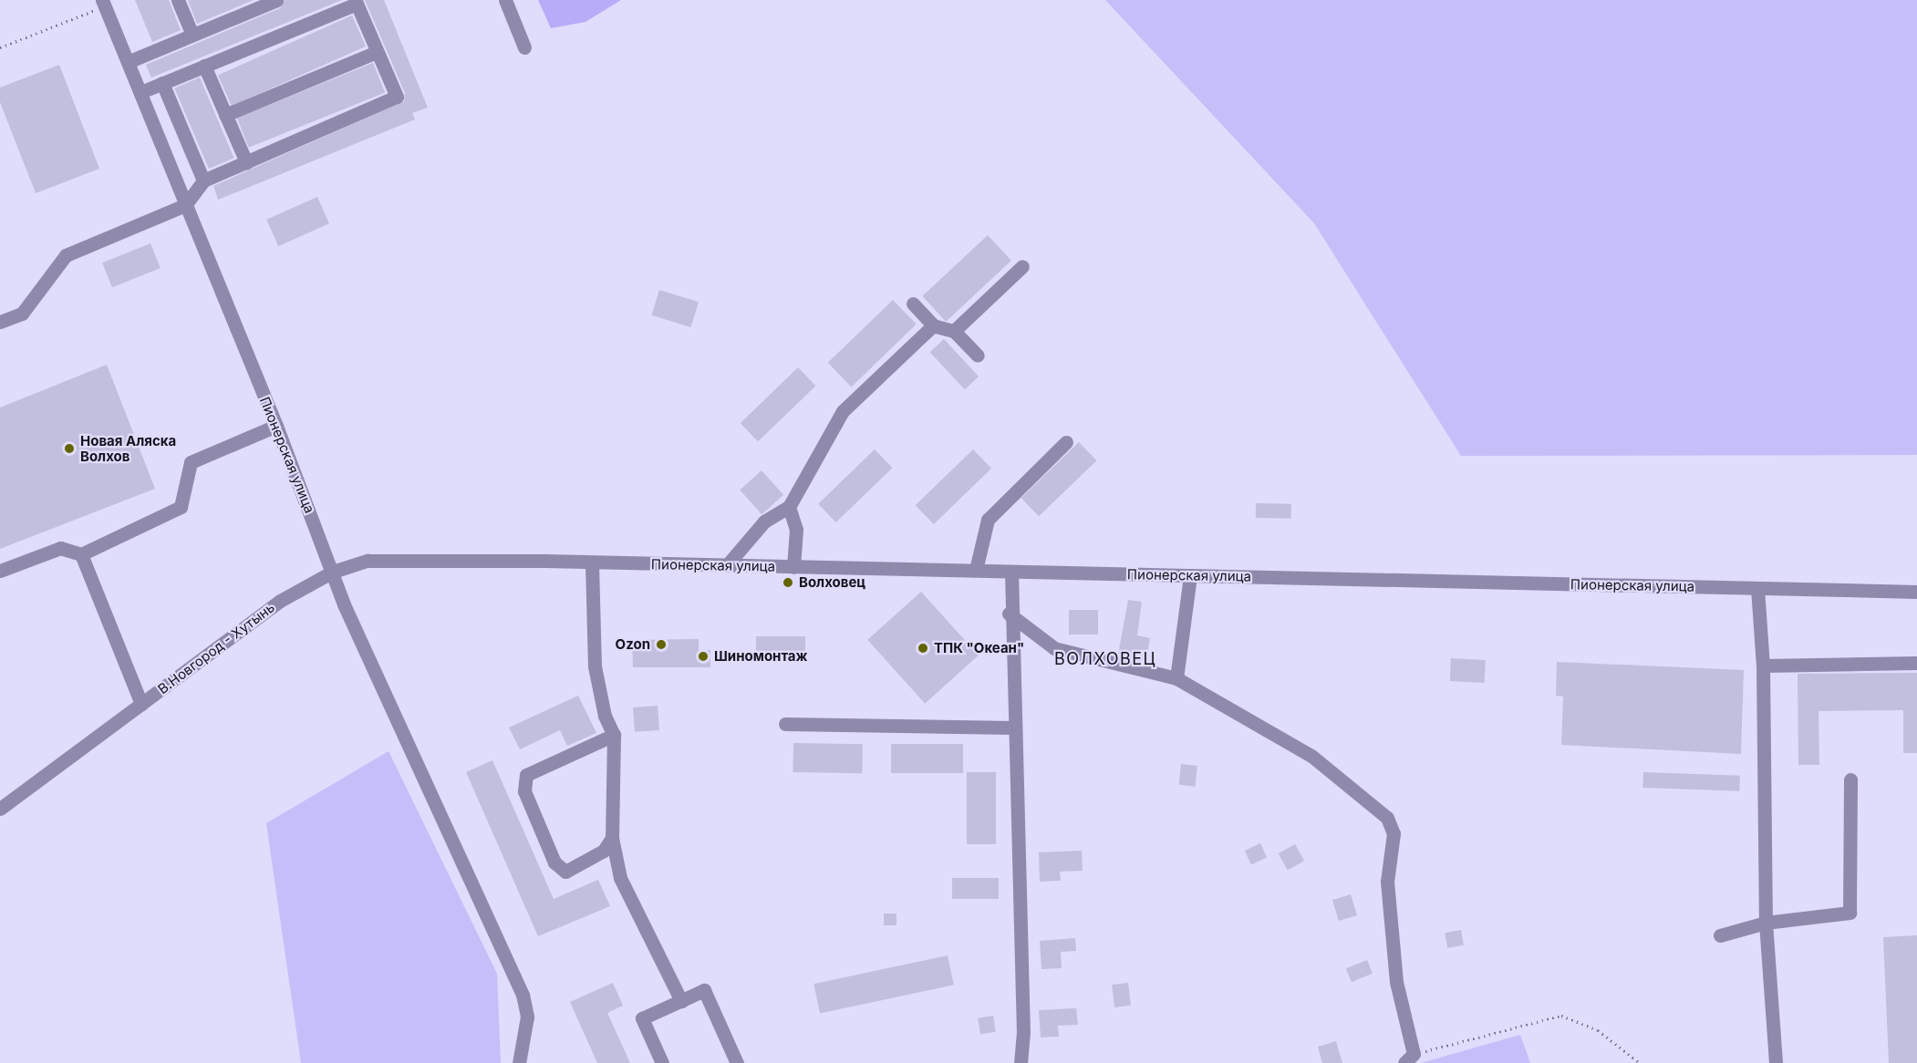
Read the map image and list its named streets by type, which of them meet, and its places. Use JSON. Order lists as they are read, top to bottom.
{
  "streets": {
    "street": ["Пионерская улица", "В.Новгород - Хутынь"]
  },
  "crossings": [
    ["Пионерская улица", "В.Новгород - Хутынь"]
  ],
  "districts": ["ВОЛХОВЕЦ"],
  "places": [
    "Новая Аляска Волхов",
    "Волховец",
    "Ozon",
    "ТПК \"Океан\"",
    "Шиномонтаж"
  ]
}
